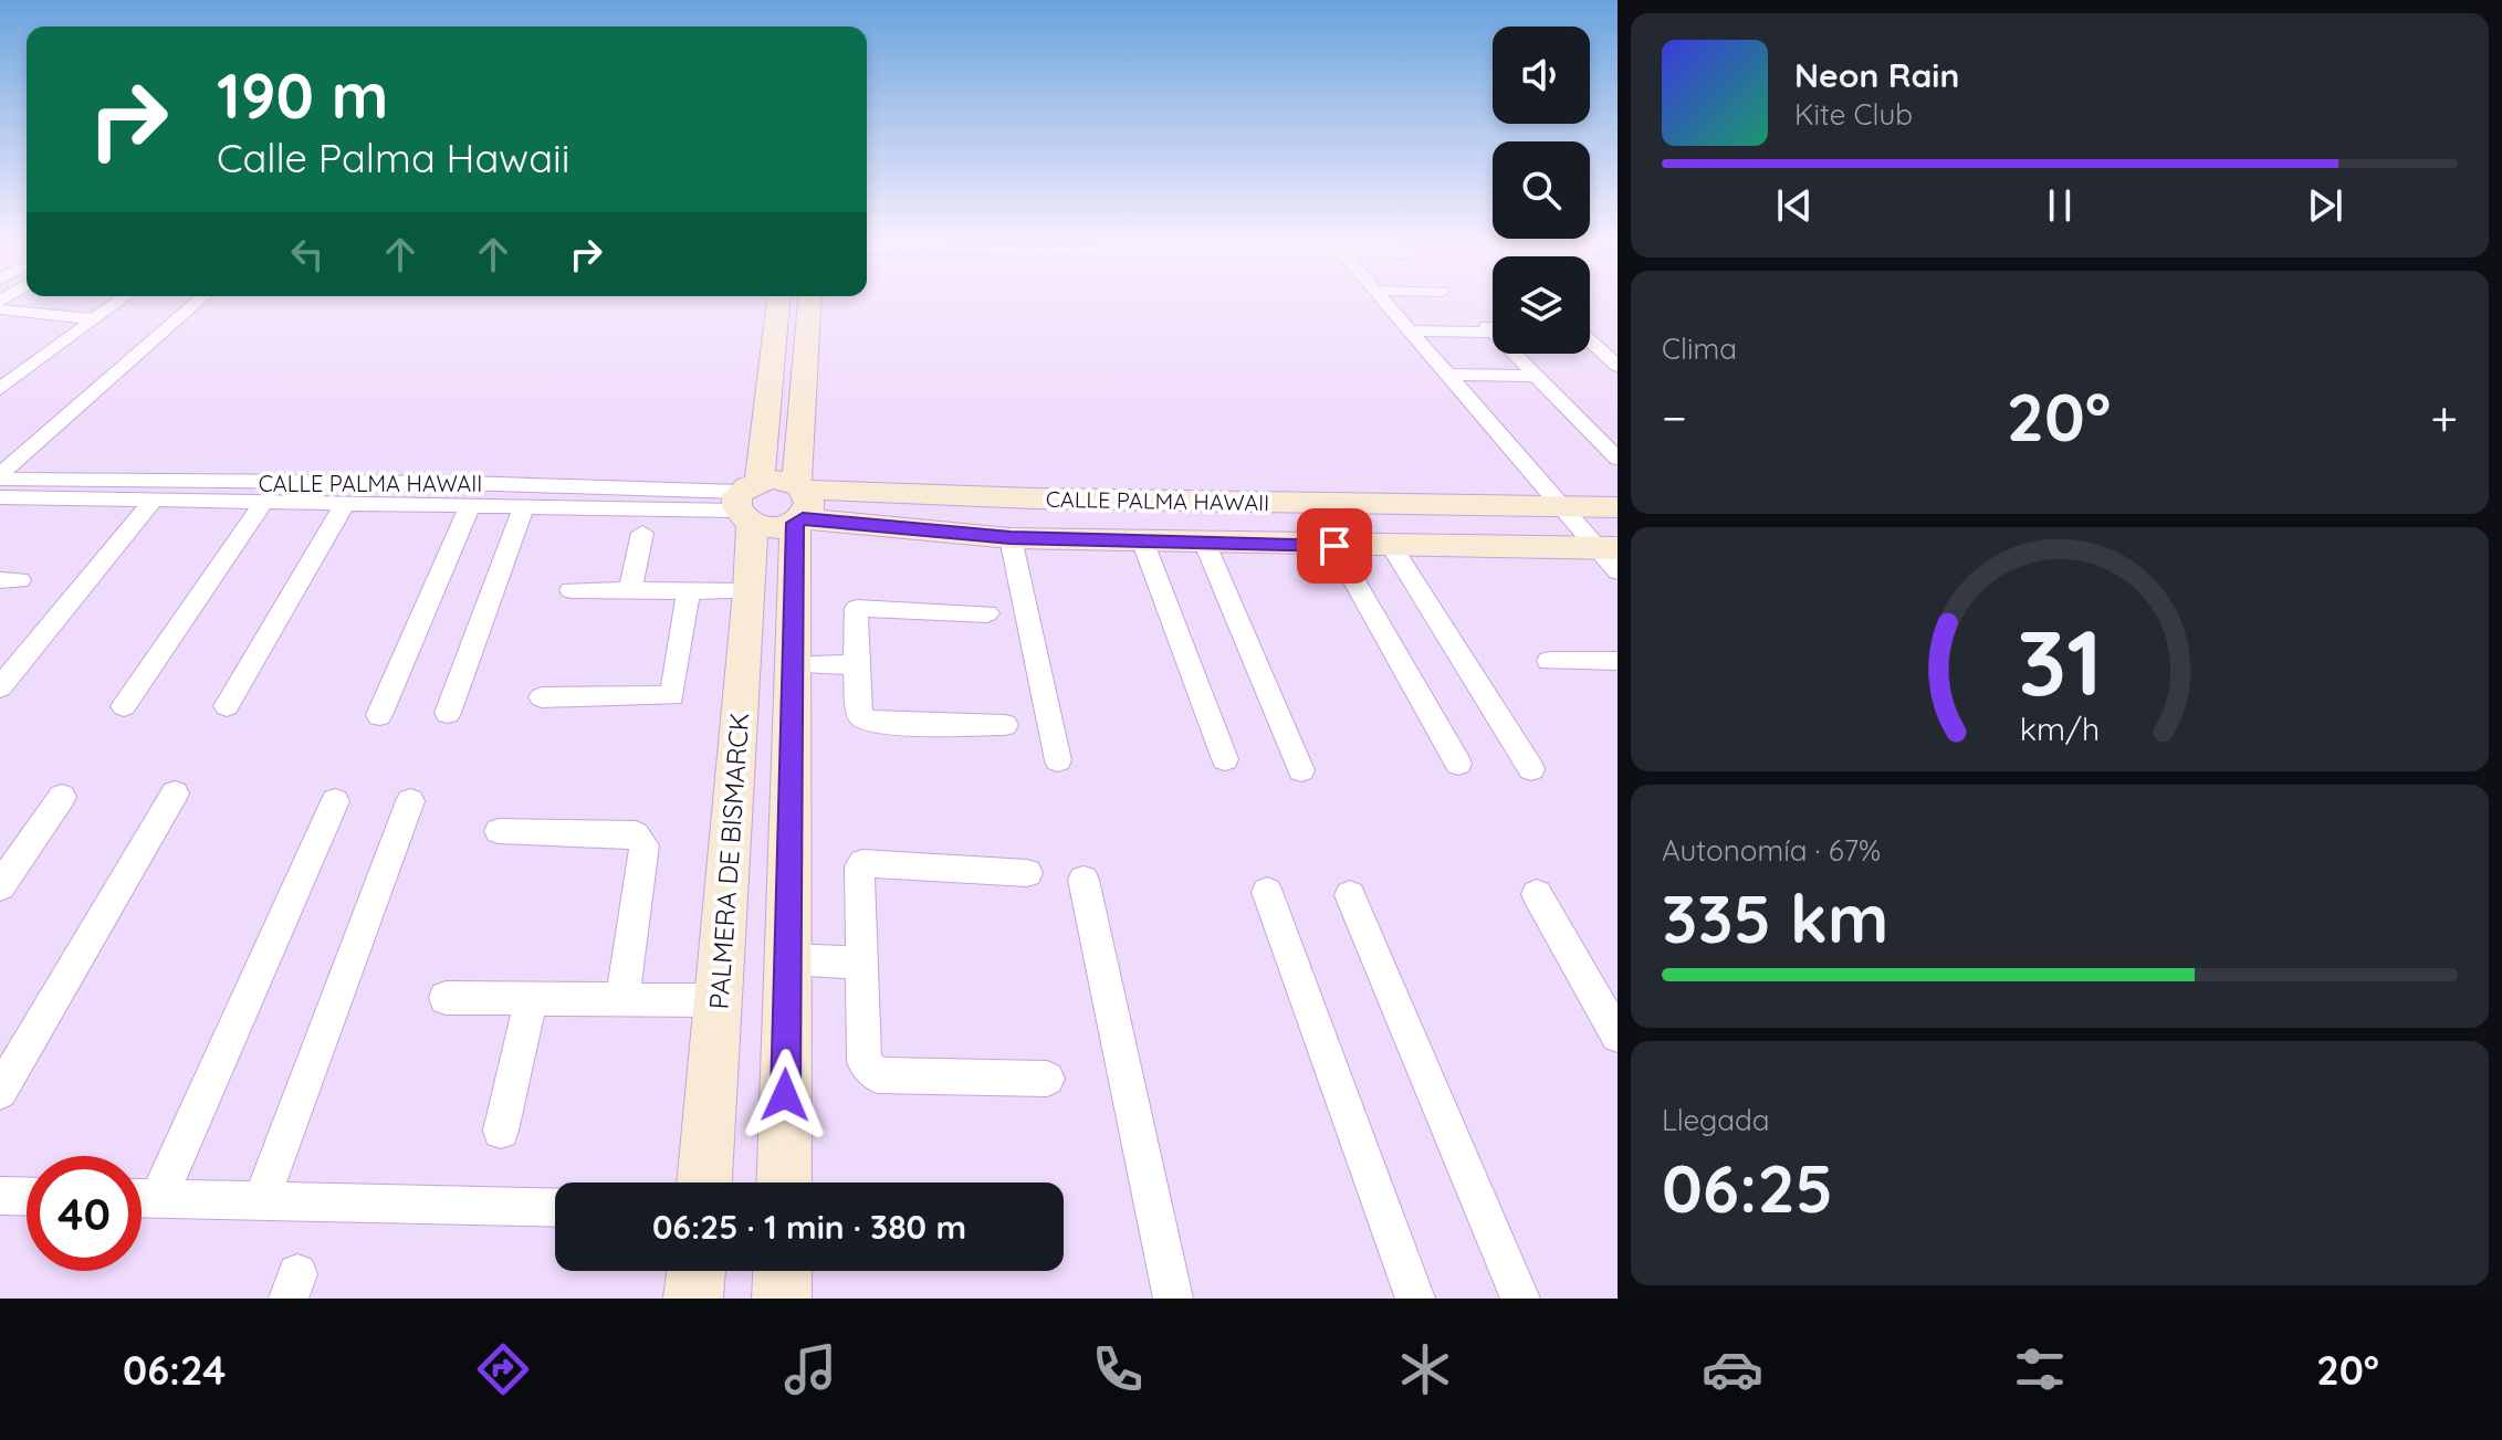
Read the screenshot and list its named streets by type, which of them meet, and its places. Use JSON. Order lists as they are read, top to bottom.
{
  "streets": {
    "street": ["CALLE PALMA HAWAII", "PALMERA DE BISMARCK"]
  },
  "crossings": [
    ["CALLE PALMA HAWAII", "PALMERA DE BISMARCK"]
  ],
  "page": {
    "turn": ["190 m", "Calle Palma Hawaii"],
    "song": ["Neon Rain", "Kite Club"],
    "tile": [
      "Clima",
      ["Autonomía · 67%", "335 km"],
      ["Llegada", "06:25"]
    ],
    "heat": ["−", "20°", "+"],
    "limit": "40",
    "trip": "06:25 · 1 min · 380 m",
    "tabs": ["06:24", "20°"],
    "gauge": ["31", "km/h"]
  }
}
